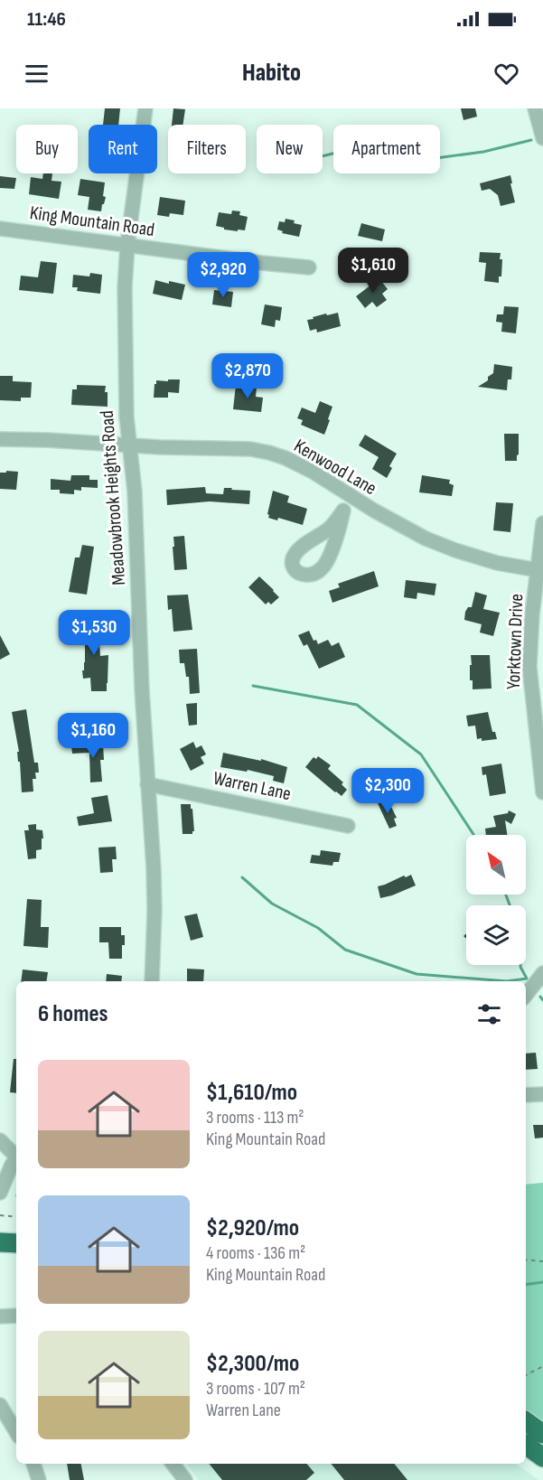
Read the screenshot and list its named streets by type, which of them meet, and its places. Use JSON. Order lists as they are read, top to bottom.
{
  "streets": {
    "street": [
      "King Mountain Road",
      "Kenwood Lane",
      "Meadowbrook Heights Road",
      "Yorktown Drive",
      "Warren Lane"
    ]
  },
  "crossings": [
    ["King Mountain Road", "Meadowbrook Heights Road"],
    ["Kenwood Lane", "Meadowbrook Heights Road"],
    ["Kenwood Lane", "Yorktown Drive"],
    ["Meadowbrook Heights Road", "Warren Lane"]
  ],
  "north": "top left",
  "page": {
    "status": "11:46",
    "header": "Habito",
    "chip": [
      "Buy",
      "Rent",
      "Filters",
      "New",
      "Apartment"
    ],
    "price": [
      "$1,610",
      "$2,920",
      "$2,870",
      "$1,530",
      "$1,160",
      "$2,300"
    ],
    "heading": "6 homes",
    "list": [
      {
        "name": "$1,610/mo",
        "note": "3 rooms · 113 m² · King Mountain Road"
      },
      {
        "name": "$2,920/mo",
        "note": "4 rooms · 136 m² · King Mountain Road"
      },
      {
        "name": "$2,300/mo",
        "note": "3 rooms · 107 m² · Warren Lane"
      }
    ]
  }
}
